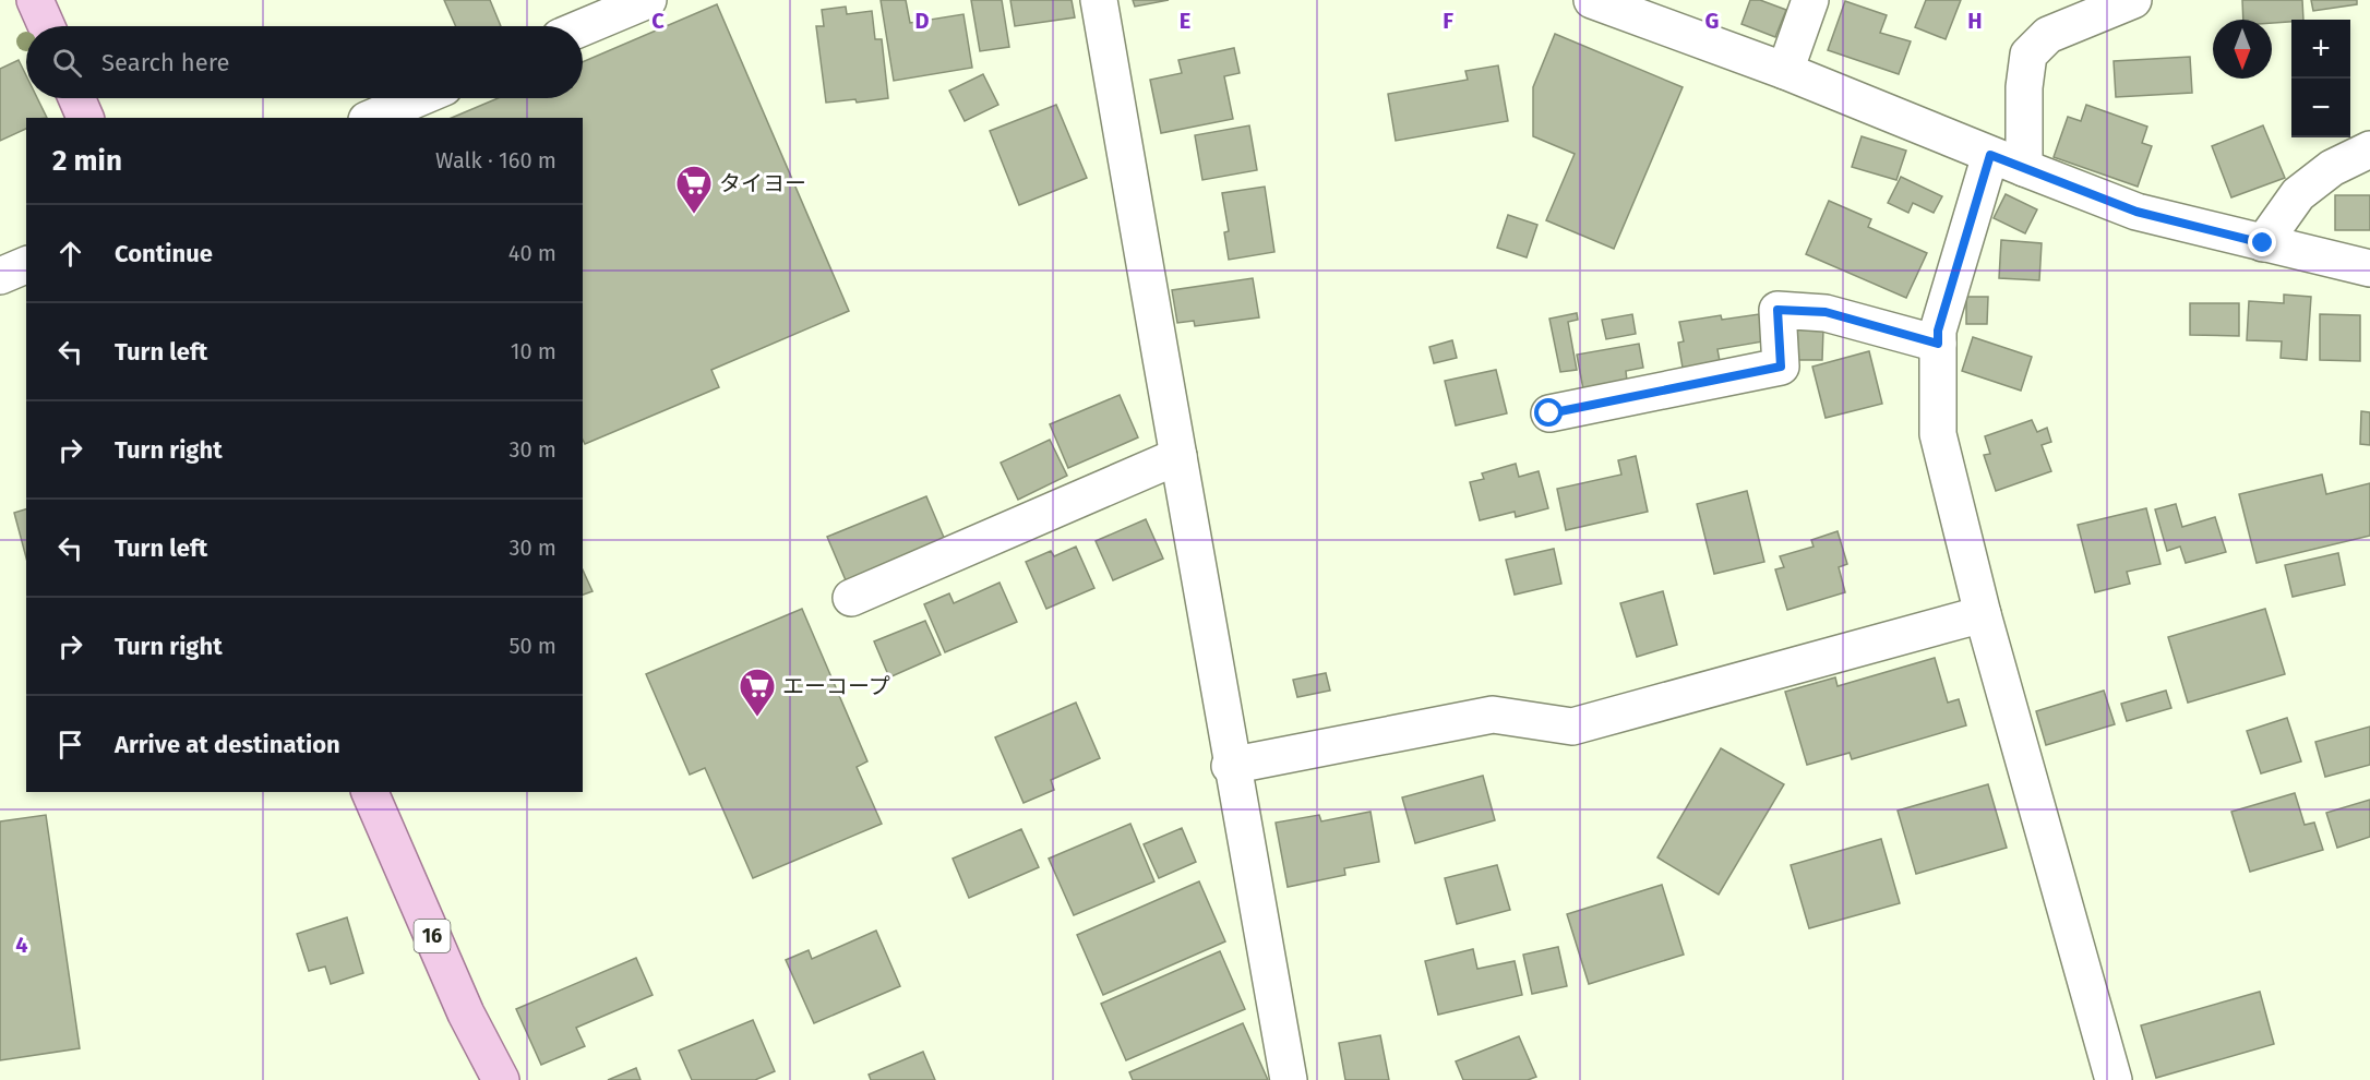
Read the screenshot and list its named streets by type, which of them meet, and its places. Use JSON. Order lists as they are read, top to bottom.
{
  "streets": {
    "main road": ["16"]
  },
  "places": {
    "supermarket": ["タイヨー", "エーコープ"]
  },
  "north": "bottom",
  "page": {
    "map_buttons": ["+", "−"],
    "search": "Search here",
    "heading": ["2 min", "Walk · 160 m"],
    "list": [
      ["Continue", "40 m"],
      ["Turn left", "10 m"],
      ["Turn right", "30 m"],
      ["Turn left", "30 m"],
      ["Turn right", "50 m"],
      "Arrive at destination"
    ]
  },
  "grid": {
    "columns": [
      "C",
      "D",
      "E",
      "F",
      "G",
      "H"
    ],
    "rows": ["4"]
  }
}
